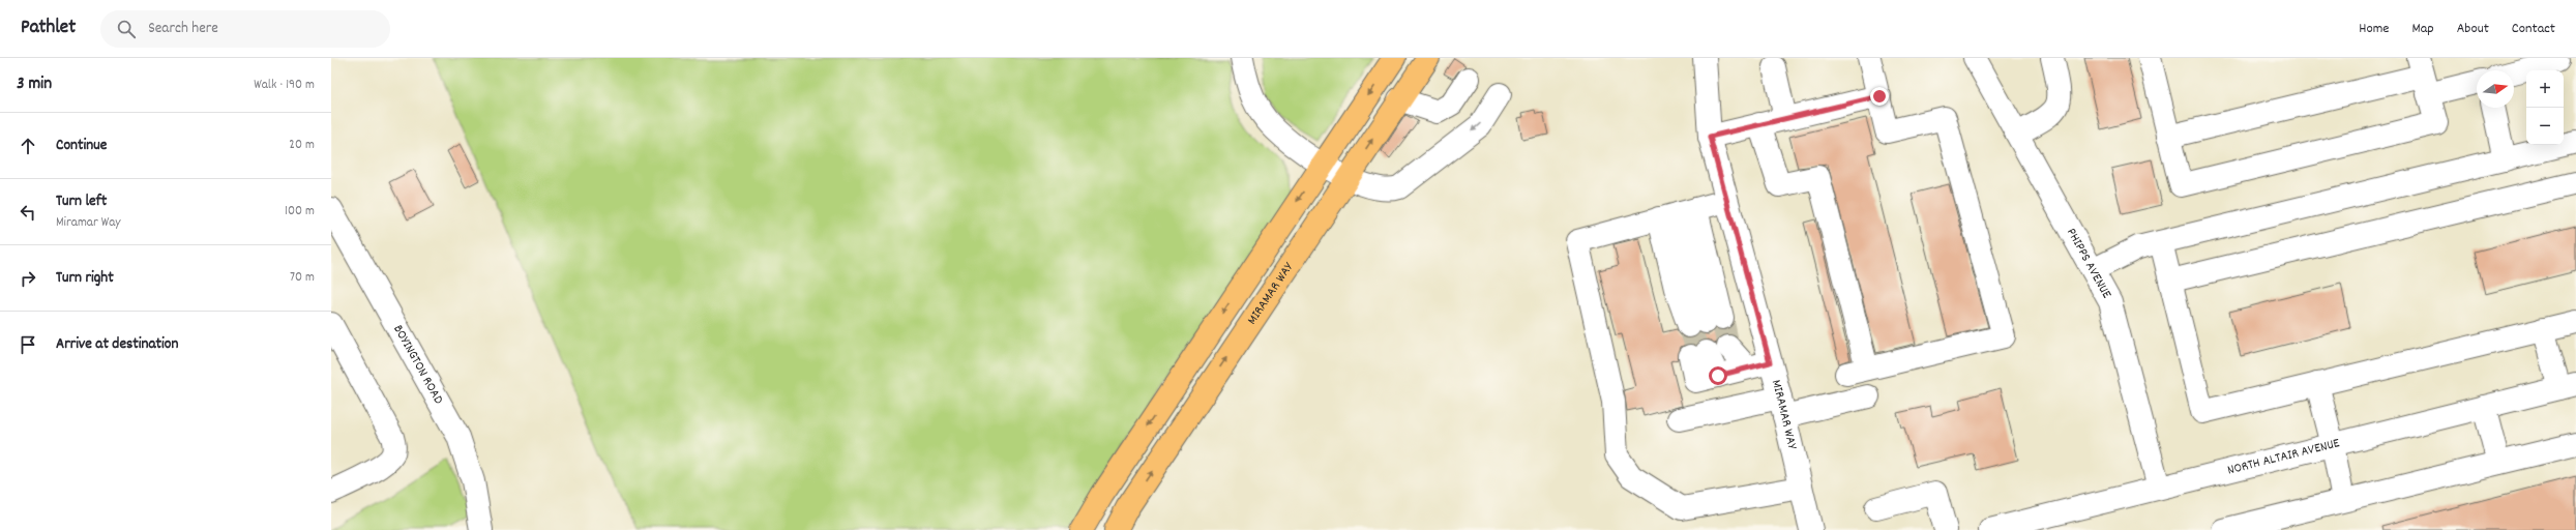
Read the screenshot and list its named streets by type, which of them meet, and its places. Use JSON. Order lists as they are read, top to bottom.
{
  "streets": {
    "main road": ["MIRAMAR WAY"],
    "street": ["PHIPPS AVENUE", "BOYINGTON ROAD", "NORTH ALTAIR AVENUE"]
  },
  "crossings": [
    ["PHIPPS AVENUE", "NORTH ALTAIR AVENUE"]
  ],
  "north": "right",
  "page": {
    "header": "Pathlet",
    "search": "Search here",
    "nav": [
      "Home",
      "Map",
      "About",
      "Contact"
    ],
    "heading": ["3 min", "Walk · 190 m"],
    "map_buttons": ["+", "−"],
    "list": [
      ["Continue", "20 m"],
      ["Turn left", "Miramar Way", "100 m"],
      ["Turn right", "70 m"],
      "Arrive at destination"
    ]
  }
}
